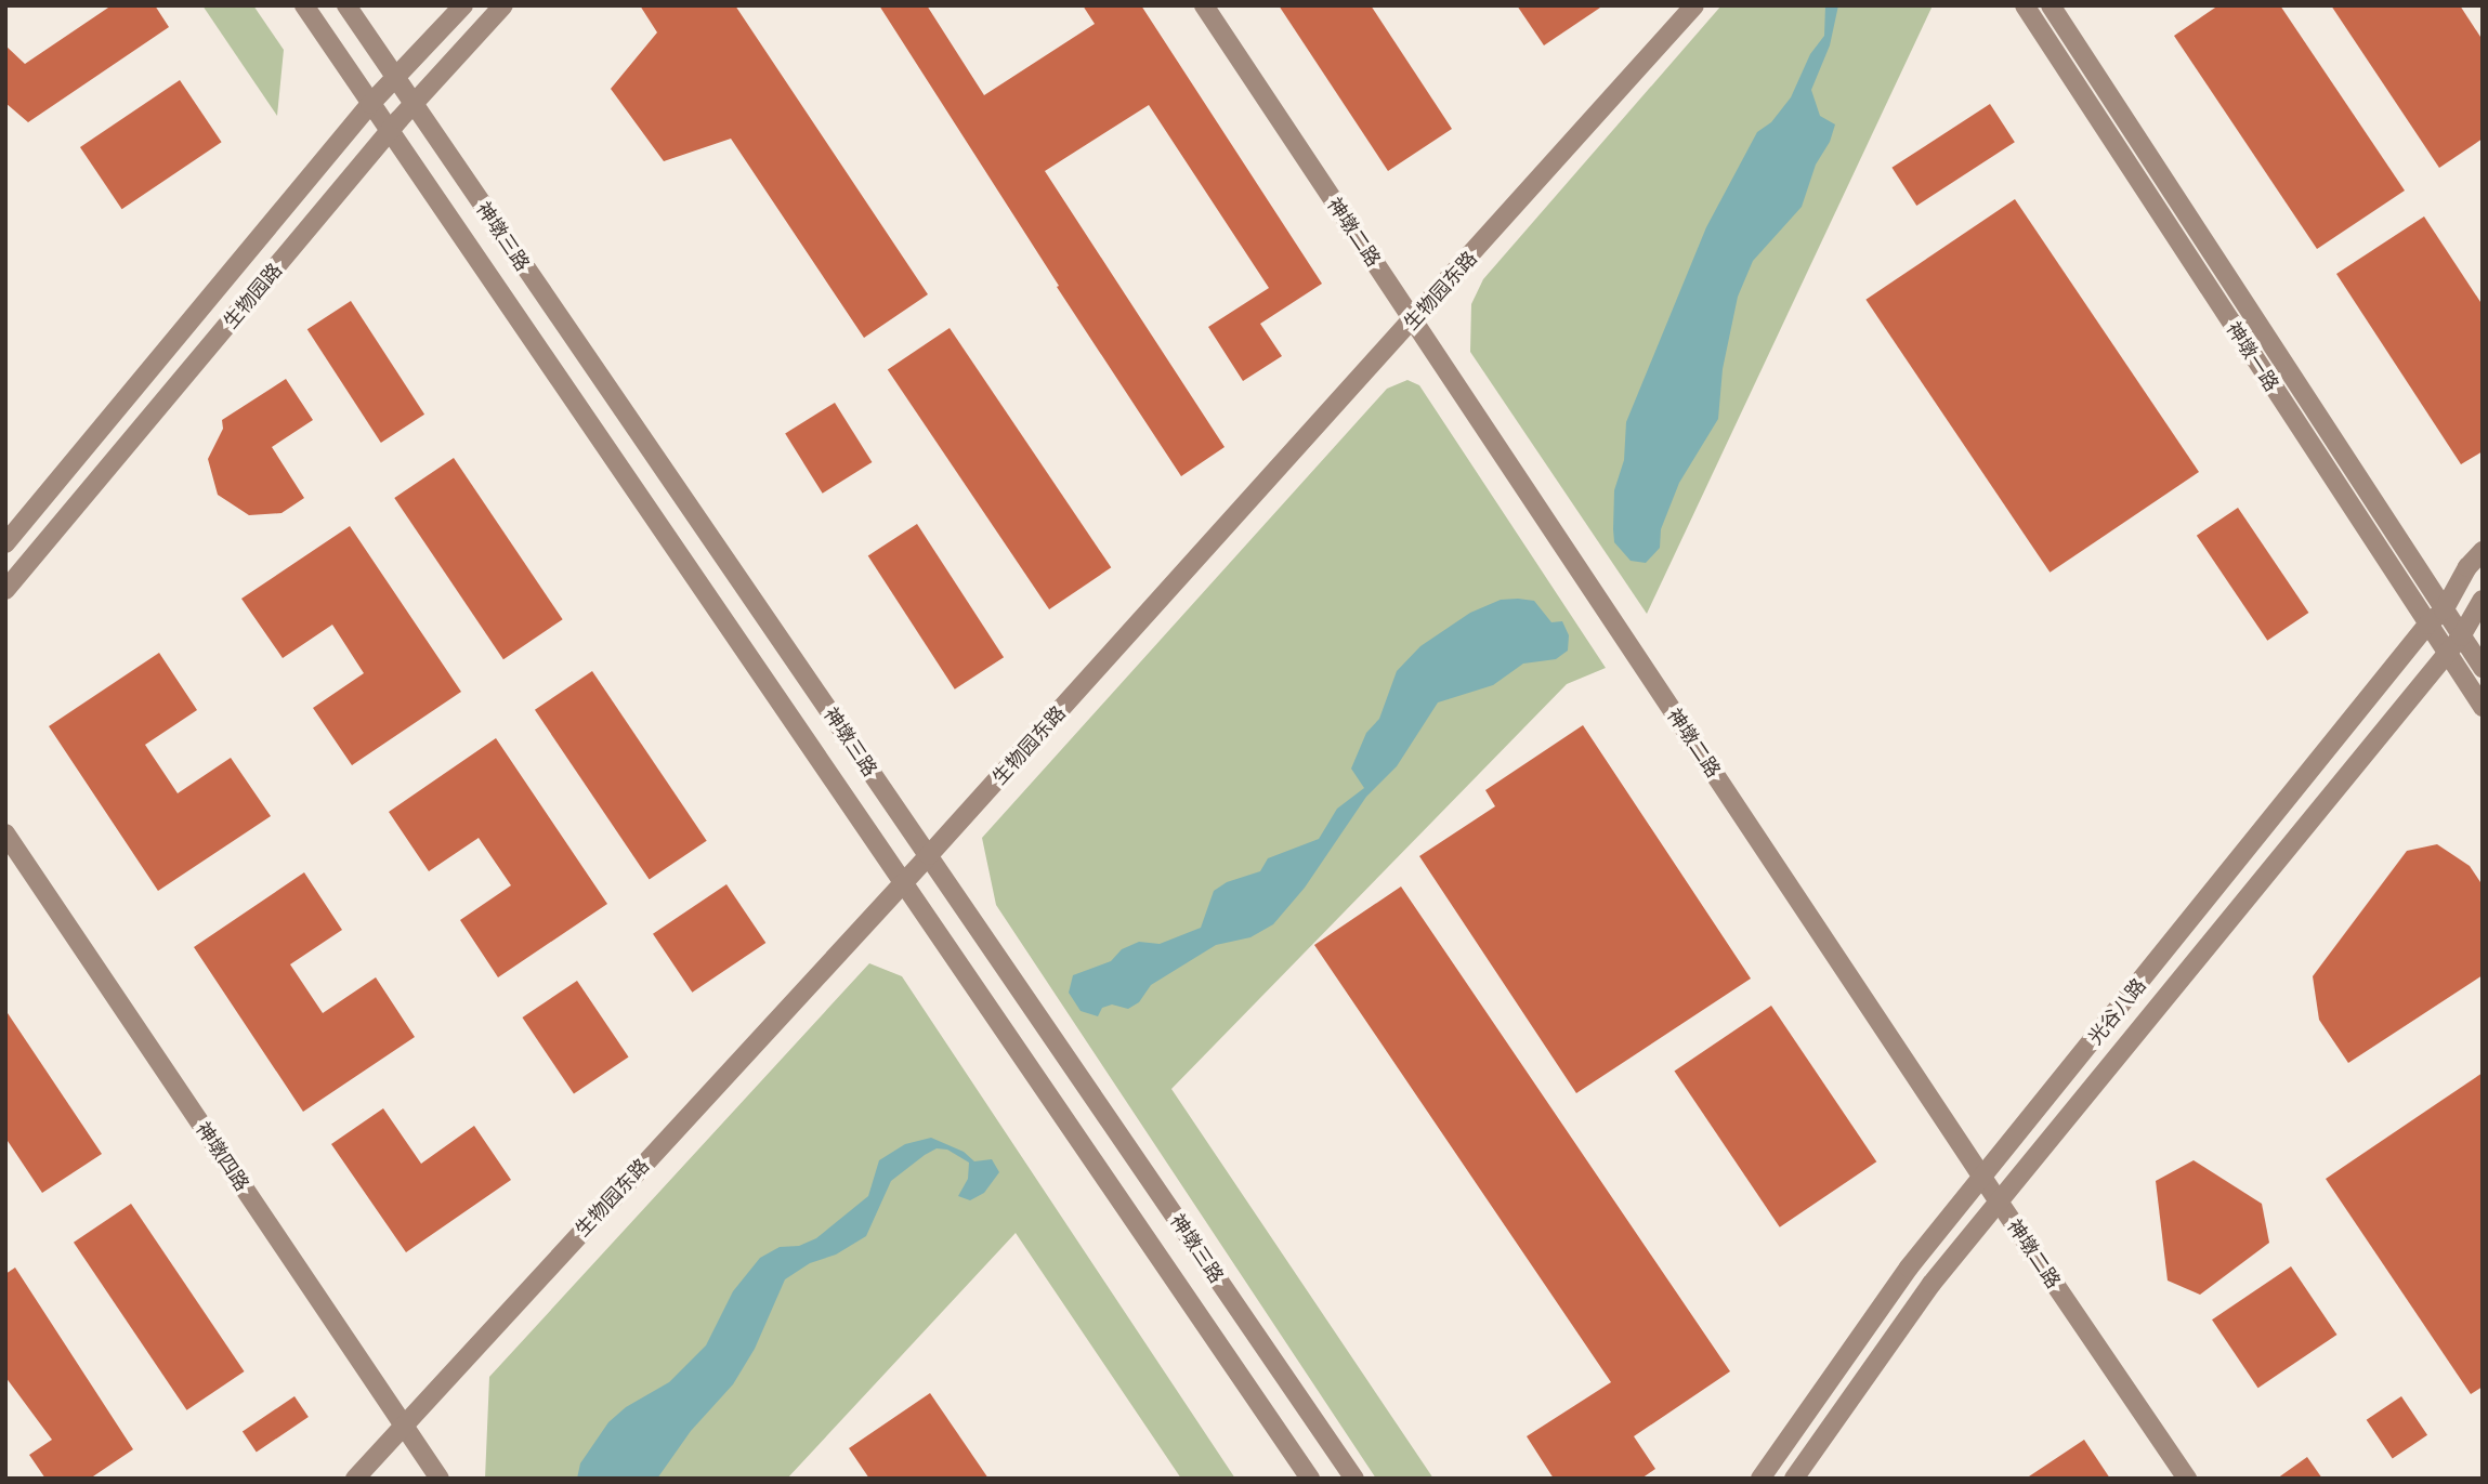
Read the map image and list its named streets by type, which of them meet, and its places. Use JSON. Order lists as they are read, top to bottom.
{
  "streets": {
    "street": [
      "神墩二路",
      "神墩三路",
      "生物园东路",
      "生物园路",
      "神墩一路",
      "光谷八路",
      "神墩四路"
    ]
  },
  "crossings": [
    ["神墩二路", "生物园东路"],
    ["神墩二路", "光谷八路"],
    ["神墩三路", "生物园东路"],
    ["神墩三路", "生物园路"],
    ["生物园东路", "神墩四路"],
    ["神墩一路", "光谷八路"]
  ]
}
